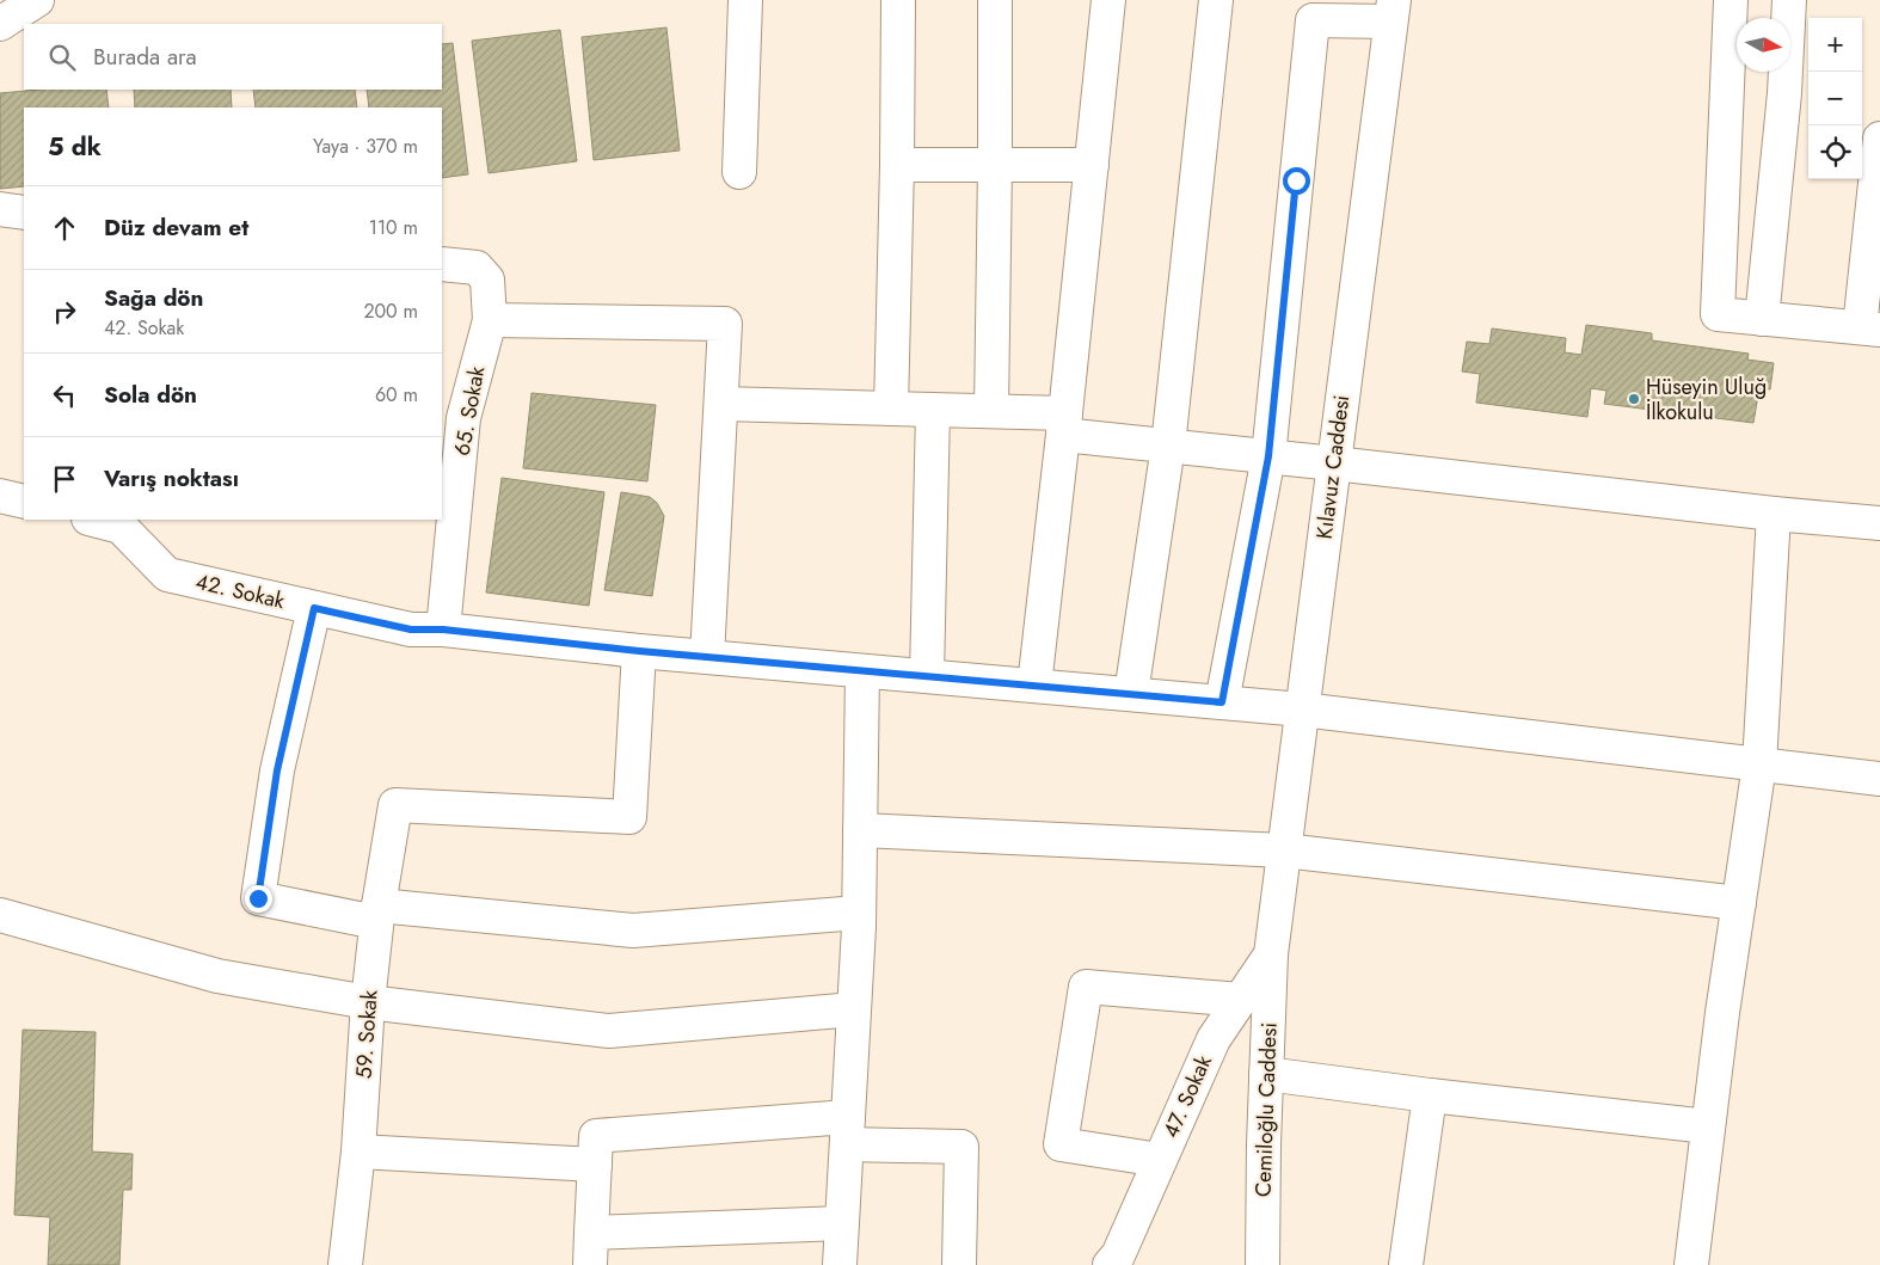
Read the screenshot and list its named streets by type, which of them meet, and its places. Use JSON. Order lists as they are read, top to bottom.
{
  "streets": {
    "main road": [
      "65. Sokak",
      "Kılavuz Caddesi",
      "42. Sokak",
      "59. Sokak",
      "47. Sokak",
      "Cemiloğlu Caddesi"
    ]
  },
  "crossings": [
    ["65. Sokak", "42. Sokak"],
    ["Kılavuz Caddesi", "42. Sokak"],
    ["Kılavuz Caddesi", "47. Sokak"],
    ["Kılavuz Caddesi", "Cemiloğlu Caddesi"],
    ["42. Sokak", "59. Sokak"],
    ["47. Sokak", "Cemiloğlu Caddesi"]
  ],
  "places": ["Hüseyin Uluğ İlkokulu"],
  "north": "right",
  "page": {
    "map_buttons": ["+", "−"],
    "search": "Burada ara",
    "heading": ["5 dk", "Yaya · 370 m"],
    "list": [
      ["Düz devam et", "110 m"],
      ["Sağa dön", "42. Sokak", "200 m"],
      ["Sola dön", "60 m"],
      "Varış noktası"
    ]
  }
}
